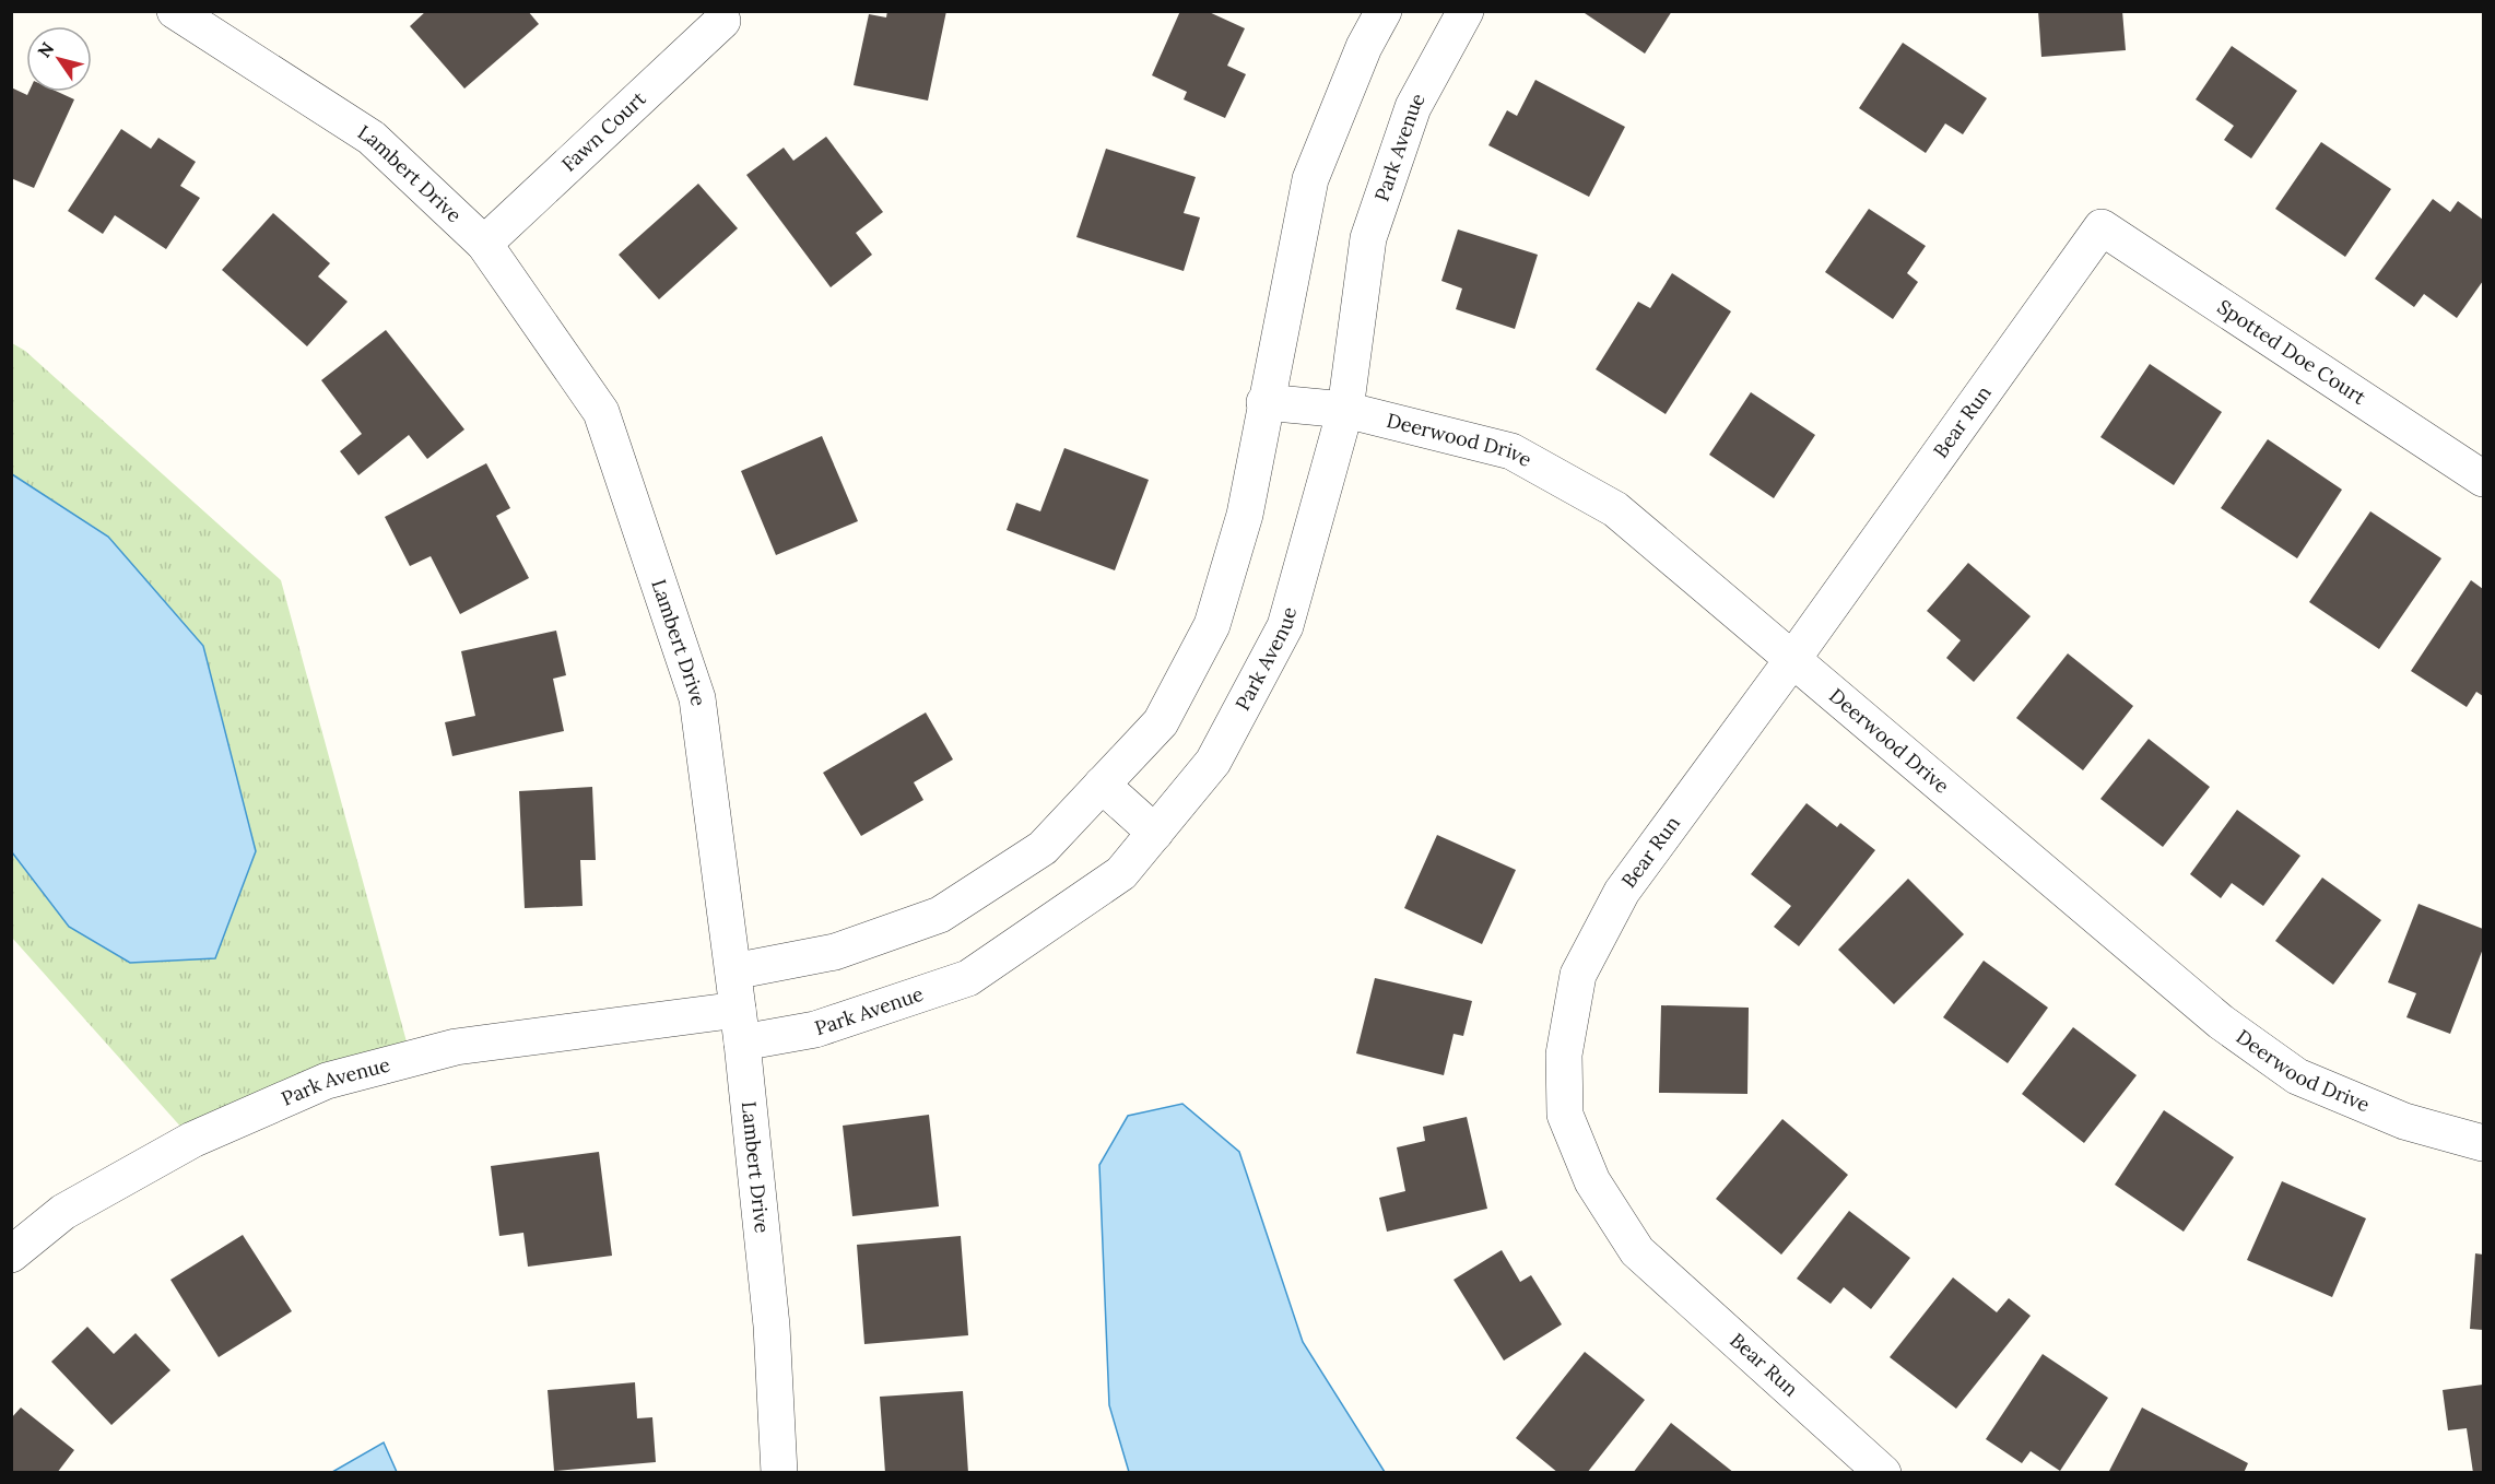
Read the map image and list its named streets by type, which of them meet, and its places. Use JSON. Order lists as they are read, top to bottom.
{
  "streets": {
    "street": [
      "Fawn Court",
      "Park Avenue",
      "Lambert Drive",
      "Spotted Doe Court",
      "Bear Run",
      "Deerwood Drive"
    ]
  },
  "crossings": [
    ["Fawn Court", "Lambert Drive"],
    ["Park Avenue", "Lambert Drive"],
    ["Park Avenue", "Deerwood Drive"],
    ["Spotted Doe Court", "Bear Run"],
    ["Bear Run", "Deerwood Drive"]
  ],
  "north": "top left"
}
